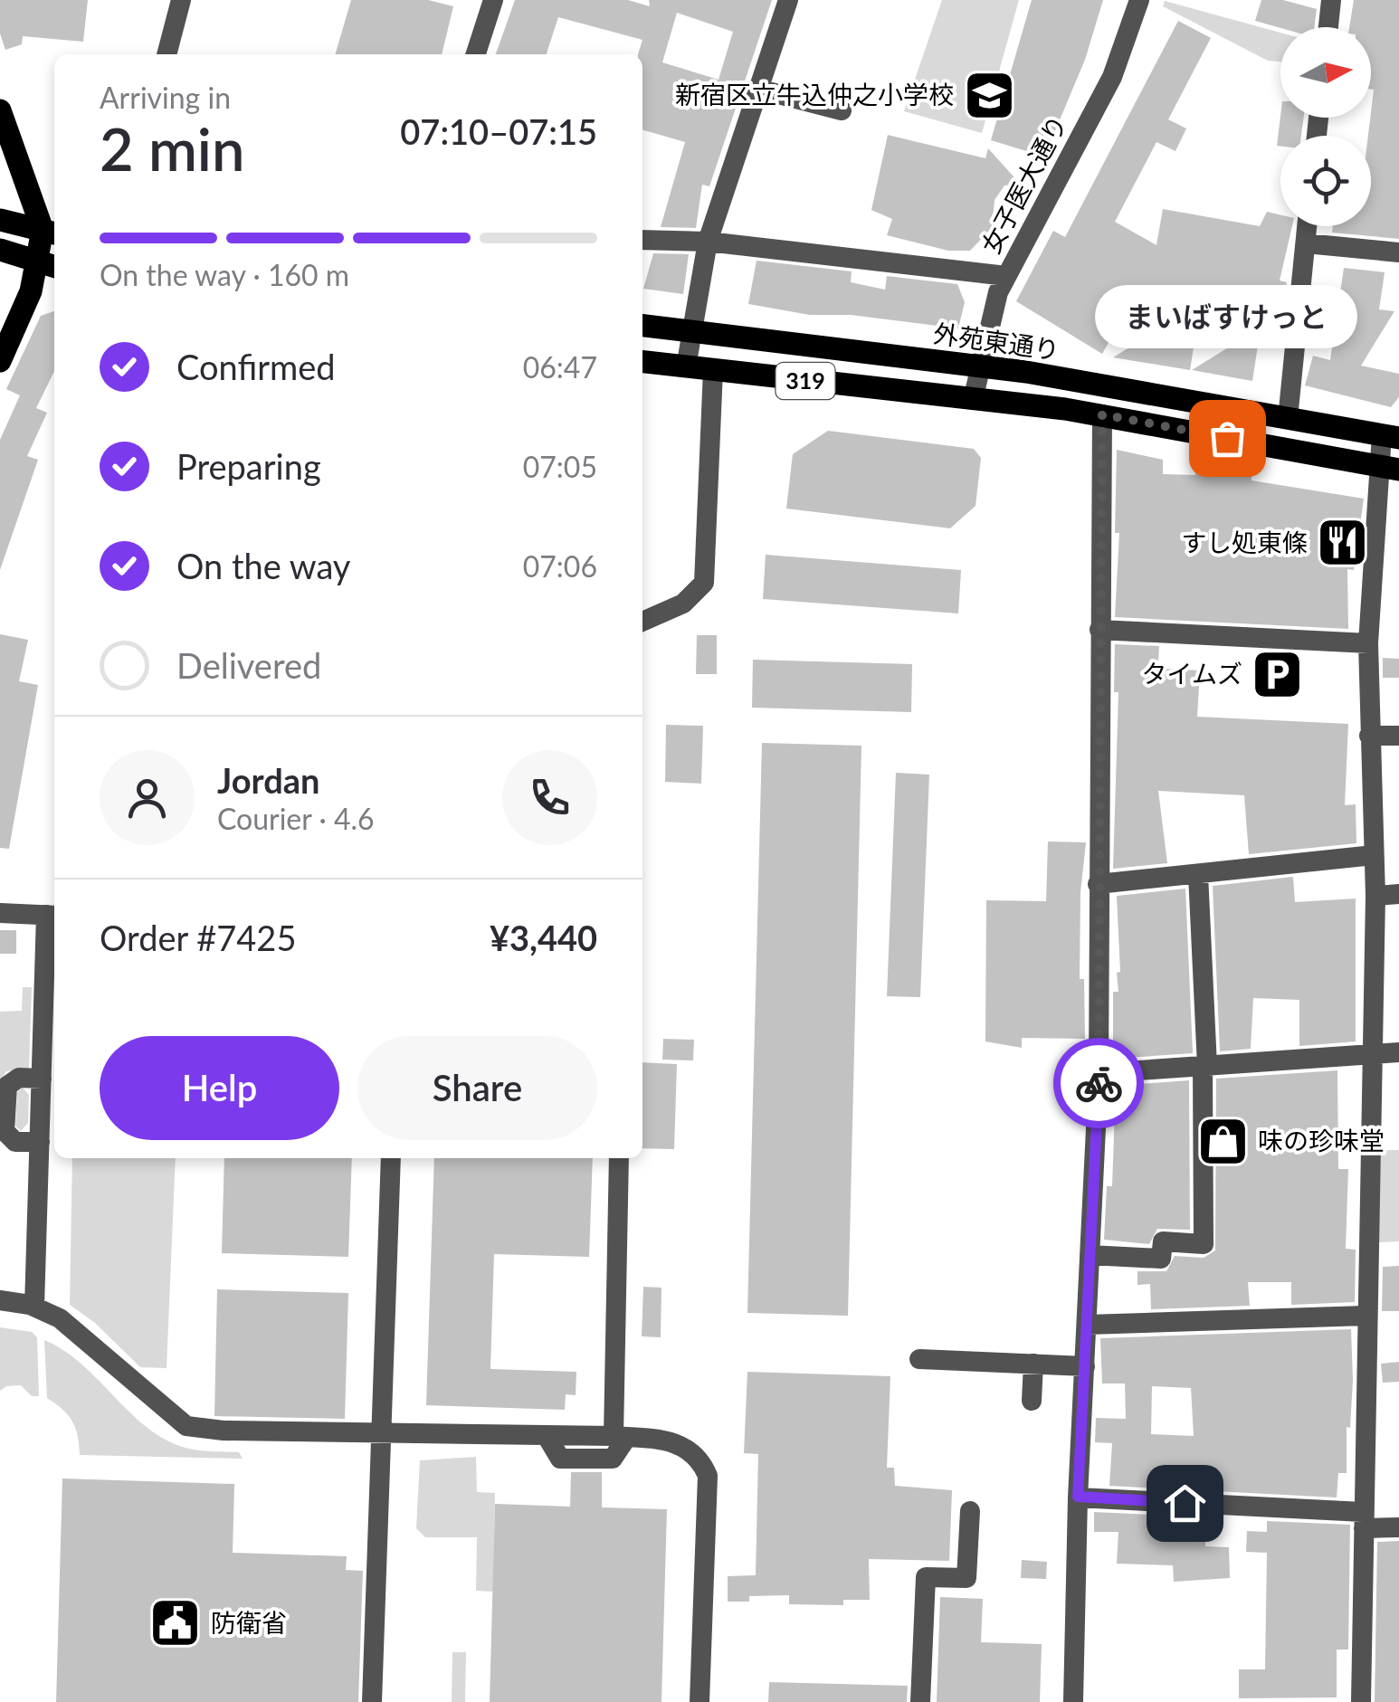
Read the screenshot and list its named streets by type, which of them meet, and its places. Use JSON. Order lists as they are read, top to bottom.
{
  "streets": {
    "main road": ["外苑東通り", "319"],
    "street": ["女子医大通り"]
  },
  "crossings": [
    ["女子医大通り", "外苑東通り"],
    ["女子医大通り", "319"]
  ],
  "places": {
    "school or university": ["新宿区立牛込仲之小学校"],
    "other": ["まいばすけっと"],
    "restaurant": ["すし処東條"],
    "parking": ["タイムズ"],
    "shop": ["味の珍味堂"],
    "public building": ["防衛省"]
  },
  "north": "right",
  "page": {
    "heading": ["2 min", "Arriving in", "07:10–07:15"],
    "panel": [
      "Jordan",
      "Courier · 4.6",
      "Order #7425",
      "¥3,440"
    ],
    "bar": "On the way · 160 m",
    "bubble": "まいばすけっと",
    "list": [
      ["Confirmed", "06:47"],
      ["Preparing", "07:05"],
      ["On the way", "07:06"],
      "Delivered"
    ],
    "buttons": ["Help", "Share"]
  }
}
